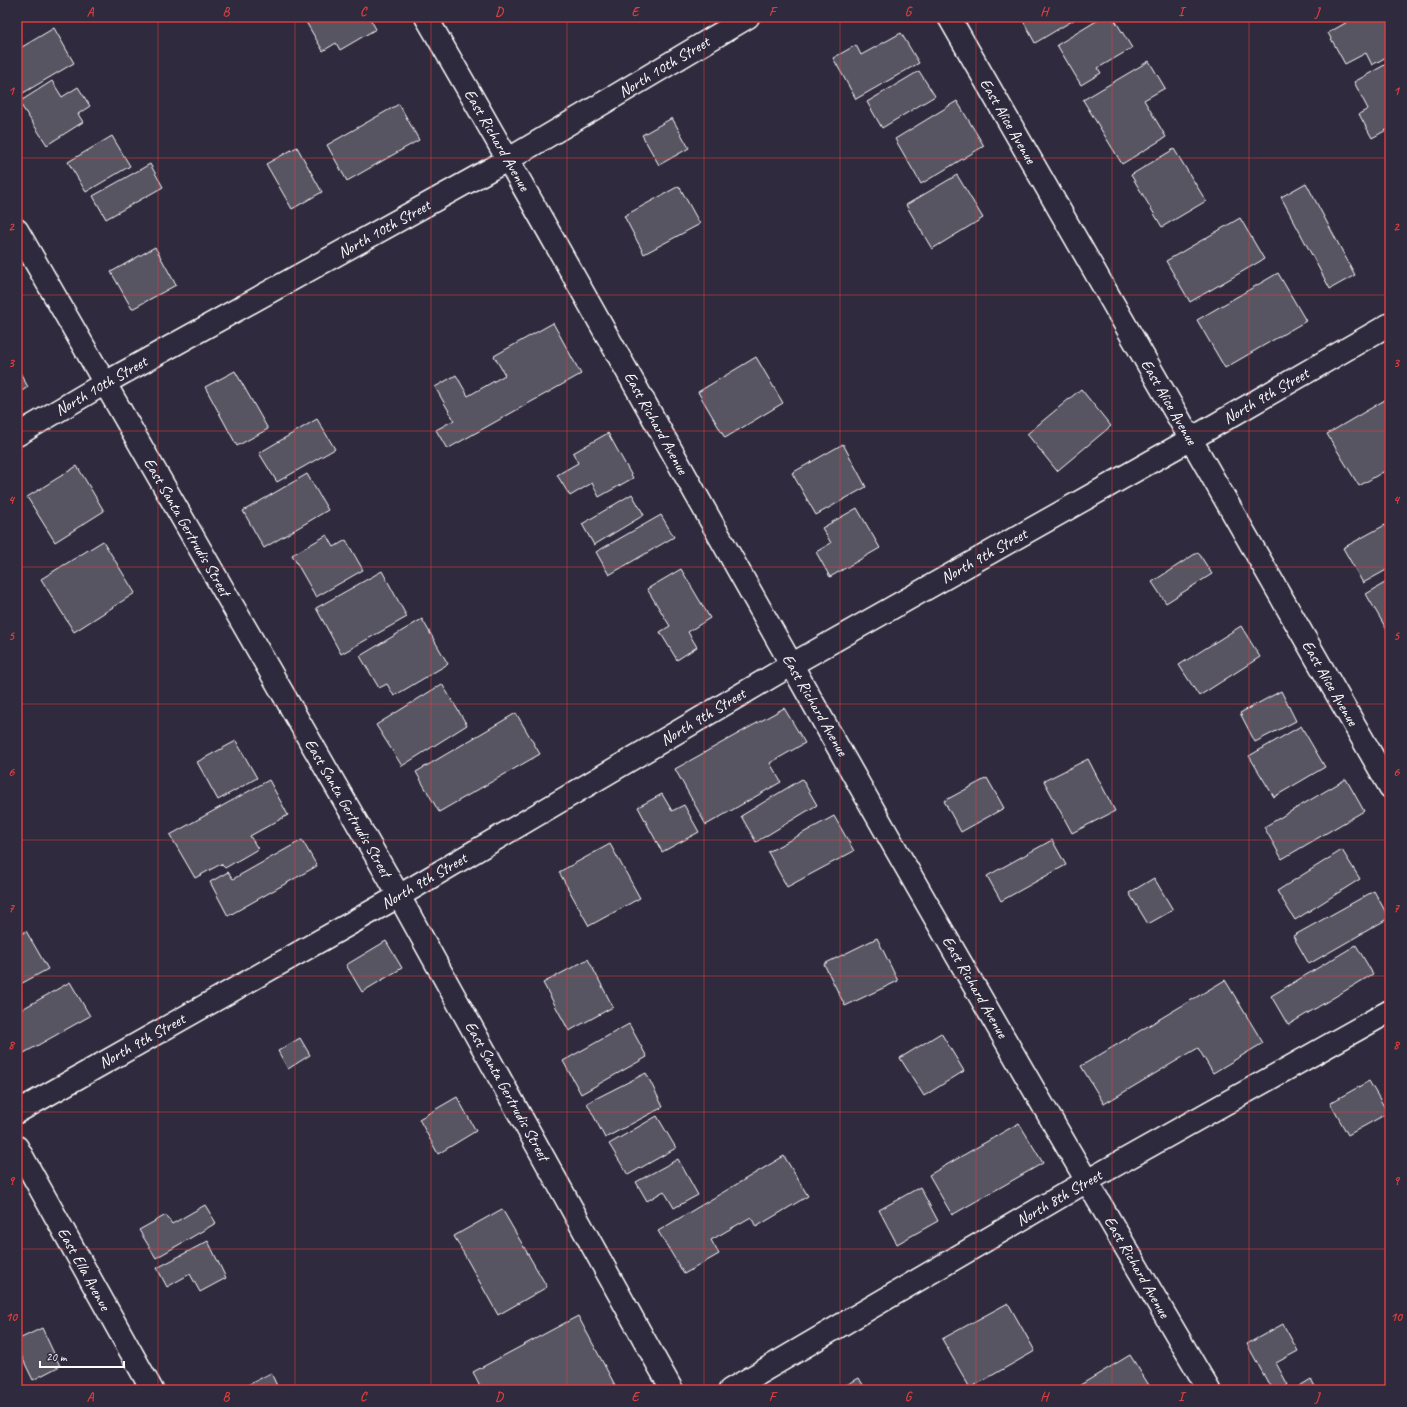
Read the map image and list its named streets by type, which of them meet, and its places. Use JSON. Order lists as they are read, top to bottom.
{
  "streets": {
    "street": [
      "North 10th Street",
      "East Alice Avenue",
      "East Richard Avenue",
      "North 9th Street",
      "East Santa Gertrudis Street",
      "North 8th Street",
      "East Ella Avenue"
    ]
  },
  "crossings": [
    ["North 10th Street", "East Richard Avenue"],
    ["North 10th Street", "East Santa Gertrudis Street"],
    ["East Alice Avenue", "North 9th Street"],
    ["East Richard Avenue", "North 9th Street"],
    ["East Richard Avenue", "North 8th Street"],
    ["North 9th Street", "East Santa Gertrudis Street"]
  ],
  "scale_bar": "20 m",
  "grid": {
    "columns": [
      "A",
      "B",
      "C",
      "D",
      "E",
      "F",
      "G",
      "H",
      "I",
      "J"
    ],
    "rows": [
      "1",
      "2",
      "3",
      "4",
      "5",
      "6",
      "7",
      "8",
      "9",
      "10"
    ]
  }
}
